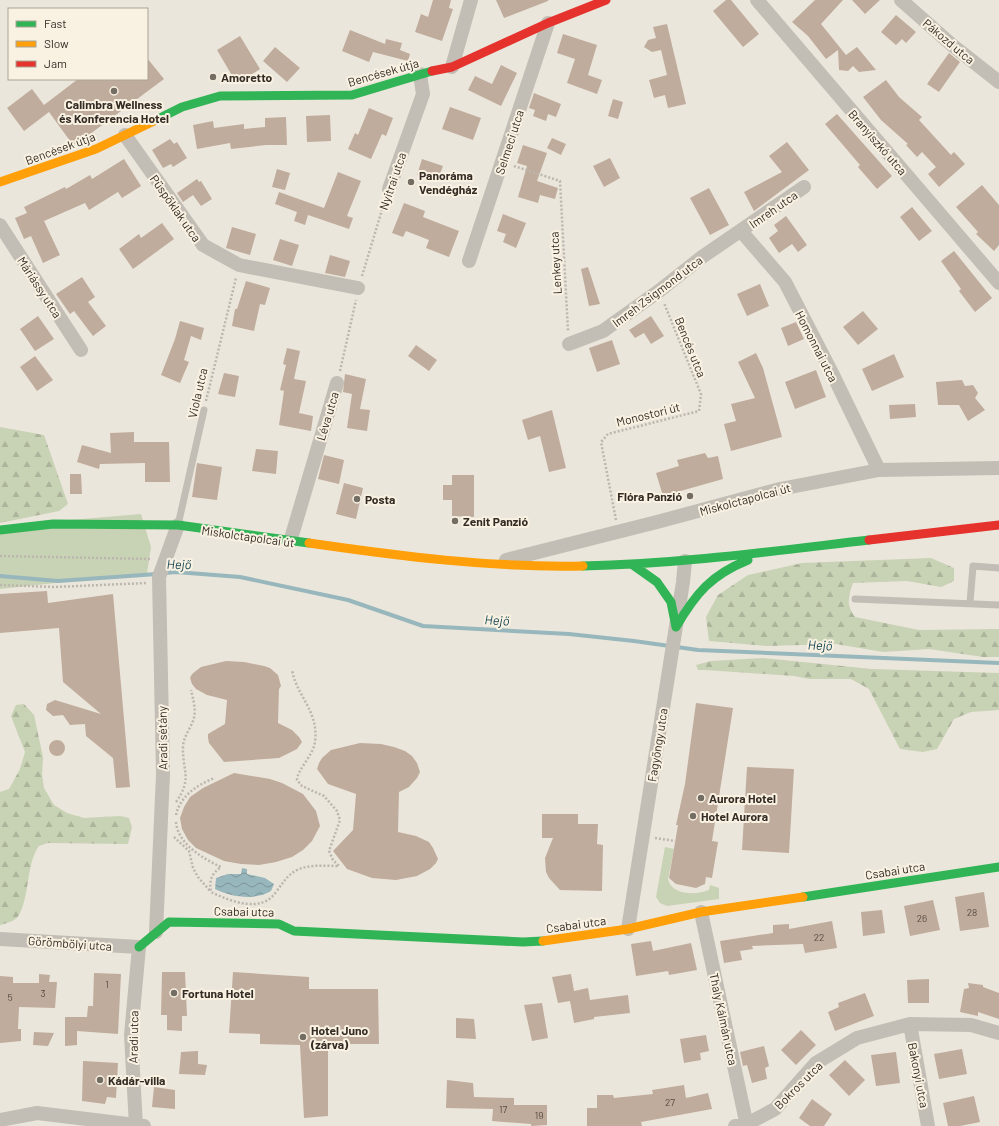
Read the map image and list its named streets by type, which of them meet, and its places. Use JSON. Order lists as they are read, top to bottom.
{
  "streets": {
    "street": [
      "Pákozd utca",
      "Bencések útja",
      "Selmeci utca",
      "Branyiszkó utca",
      "Nyitrai utca",
      "Püspöklak utca",
      "Imreh utca",
      "Máriássy utca",
      "Imreh Zsigmond utca",
      "Homonnai utca",
      "Léva utca",
      "Miskolctapolcai út",
      "Aradi sétány",
      "Fagyöngy utca",
      "Csabai utca",
      "Görömbölyi utca",
      "Thaly Kálmán utca",
      "Aradi utca",
      "Bakonyi utca",
      "Bokros utca"
    ],
    "lane": ["Viola utca"],
    "path": ["Lenkey utca", "Bencés utca", "Monostori út"]
  },
  "crossings": [
    ["Bencések útja", "Selmeci utca"],
    ["Bencések útja", "Nyitrai utca"],
    ["Bencések útja", "Püspöklak utca"],
    ["Selmeci utca", "Lenkey utca"],
    ["Nyitrai utca", "Püspöklak utca"],
    ["Nyitrai utca", "Léva utca"],
    ["Püspöklak utca", "Viola utca"],
    ["Püspöklak utca", "Léva utca"],
    ["Imreh utca", "Imreh Zsigmond utca"],
    ["Imreh utca", "Homonnai utca"],
    ["Lenkey utca", "Imreh Zsigmond utca"],
    ["Imreh Zsigmond utca", "Homonnai utca"],
    ["Imreh Zsigmond utca", "Bencés utca"],
    ["Homonnai utca", "Miskolctapolcai út"],
    ["Bencés utca", "Monostori út"],
    ["Viola utca", "Miskolctapolcai út"],
    ["Viola utca", "Aradi sétány"],
    ["Monostori út", "Miskolctapolcai út"],
    ["Léva utca", "Miskolctapolcai út"],
    ["Miskolctapolcai út", "Aradi sétány"],
    ["Miskolctapolcai út", "Fagyöngy utca"],
    ["Aradi sétány", "Csabai utca"],
    ["Fagyöngy utca", "Csabai utca"],
    ["Csabai utca", "Thaly Kálmán utca"],
    ["Görömbölyi utca", "Aradi utca"],
    ["Thaly Kálmán utca", "Bokros utca"],
    ["Bakonyi utca", "Bokros utca"]
  ],
  "water": ["Hejő"],
  "places": [
    "Amoretto",
    "Calimbra Wellness és Konferencia Hotel",
    "Panoráma Vendégház",
    "Flóra Panzió",
    "Posta",
    "Zenit Panzió",
    "Aurora Hotel",
    "Hotel Aurora",
    "Fortuna Hotel",
    "Hotel Juno (zárva)",
    "Kádár-villa"
  ],
  "house_numbers": [
    "28",
    "26",
    "22",
    "1",
    "3",
    "5",
    "27",
    "17",
    "19"
  ],
  "legend": ["Fast", "Slow", "Jam"]
}
